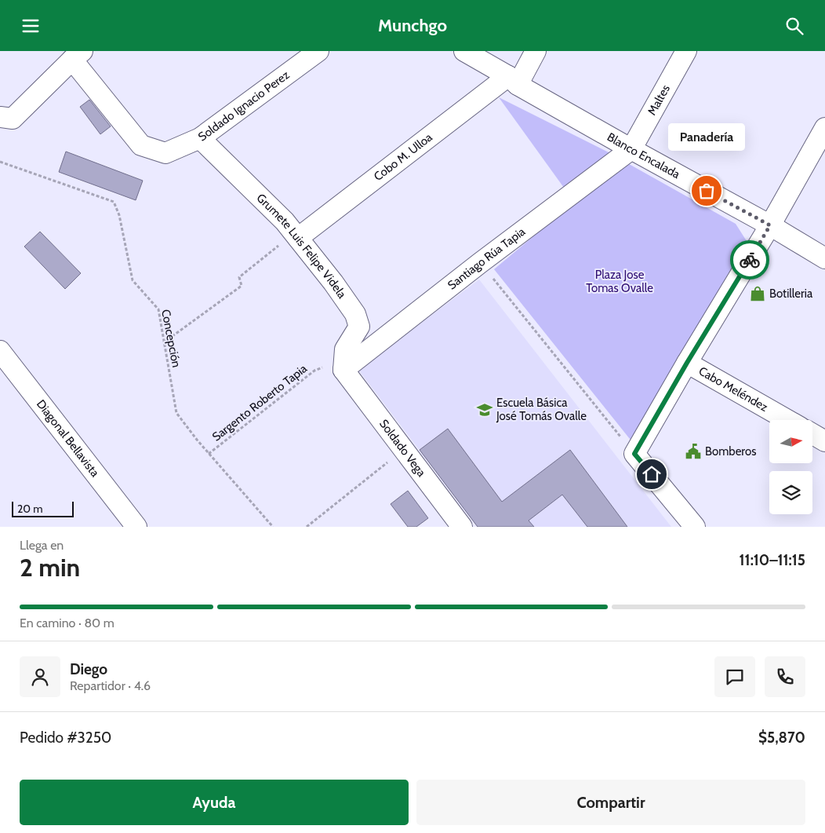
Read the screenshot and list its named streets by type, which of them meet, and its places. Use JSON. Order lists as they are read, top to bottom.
{
  "streets": {
    "street": [
      "Maltes",
      "Soldado Ignacio Perez",
      "Blanco Encalada",
      "Cobo M. Ulloa",
      "Grumete Luis Felipe Videla",
      "Santiago Rúa Tapia",
      "Cabo Meléndez",
      "Diagonal Bellavista",
      "Soldado Vega"
    ],
    "path": ["Concepción", "Sargento Roberto Tapia"]
  },
  "crossings": [
    ["Maltes", "Blanco Encalada"],
    ["Maltes", "Santiago Rúa Tapia"],
    ["Soldado Ignacio Perez", "Grumete Luis Felipe Videla"],
    ["Blanco Encalada", "Cobo M. Ulloa"],
    ["Blanco Encalada", "Santiago Rúa Tapia"],
    ["Cobo M. Ulloa", "Grumete Luis Felipe Videla"],
    ["Grumete Luis Felipe Videla", "Santiago Rúa Tapia"],
    ["Grumete Luis Felipe Videla", "Sargento Roberto Tapia"],
    ["Grumete Luis Felipe Videla", "Soldado Vega"],
    ["Santiago Rúa Tapia", "Sargento Roberto Tapia"],
    ["Santiago Rúa Tapia", "Soldado Vega"],
    ["Concepción", "Sargento Roberto Tapia"],
    ["Sargento Roberto Tapia", "Soldado Vega"]
  ],
  "parks": ["Plaza Jose Tomas Ovalle"],
  "places": {
    "other": ["Panadería"],
    "shop": ["Botilleria"],
    "school or university": ["Escuela Básica José Tomás Ovalle"],
    "public building": ["Bomberos"]
  },
  "scale_bar": "20 m",
  "north": "right",
  "page": {
    "header": "Munchgo",
    "bubble": "Panadería",
    "scale": "20 m",
    "heading": ["2 min", "Llega en", "11:10–11:15"],
    "panel": [
      "Diego",
      "Repartidor · 4.6",
      "Pedido #3250",
      "$5,870"
    ],
    "bar": "En camino · 80 m",
    "buttons": ["Ayuda", "Compartir"]
  }
}
